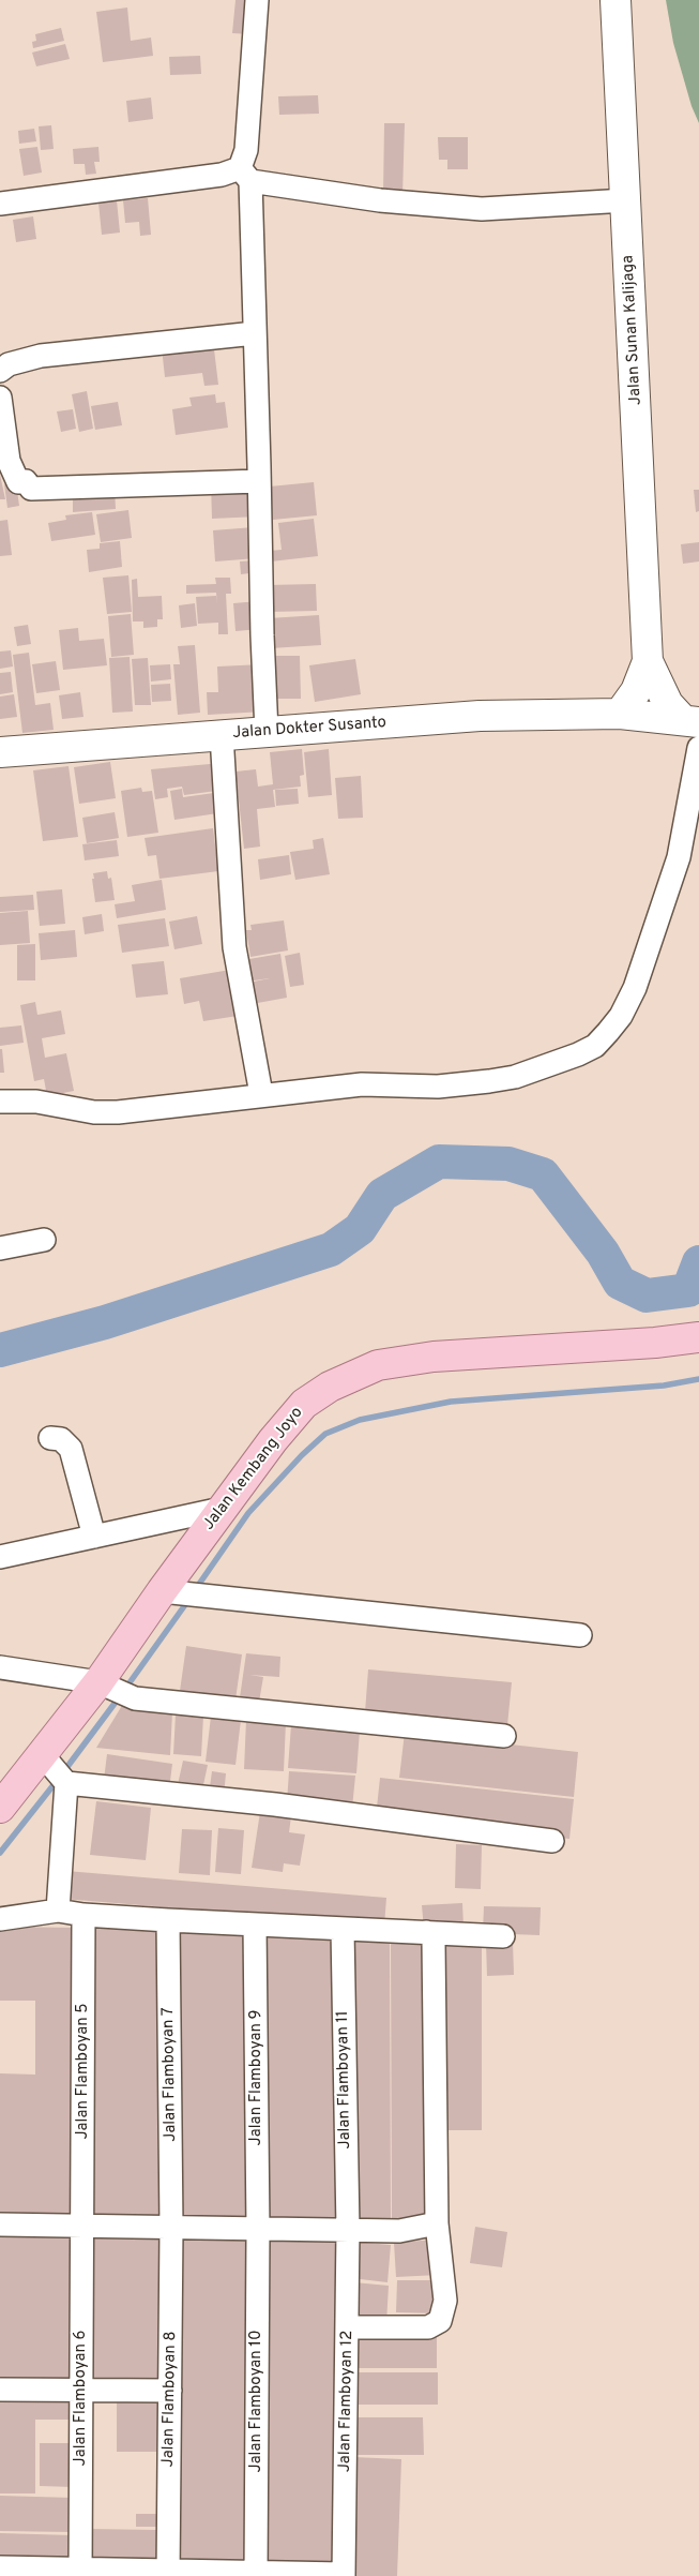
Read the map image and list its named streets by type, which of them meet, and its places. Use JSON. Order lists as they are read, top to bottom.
{
  "streets": {
    "main road": ["Jalan Sunan Kalijaga", "Jalan Dokter Susanto", "Jalan Kembang Joyo"],
    "street": [
      "Jalan Flamboyan 5",
      "Jalan Flamboyan 7",
      "Jalan Flamboyan 9",
      "Jalan Flamboyan 11",
      "Jalan Flamboyan 6",
      "Jalan Flamboyan 8",
      "Jalan Flamboyan 10",
      "Jalan Flamboyan 12"
    ]
  },
  "crossings": [
    ["Jalan Sunan Kalijaga", "Jalan Dokter Susanto"],
    ["Jalan Flamboyan 5", "Jalan Flamboyan 6"],
    ["Jalan Flamboyan 7", "Jalan Flamboyan 8"],
    ["Jalan Flamboyan 9", "Jalan Flamboyan 10"],
    ["Jalan Flamboyan 11", "Jalan Flamboyan 12"]
  ]
}
